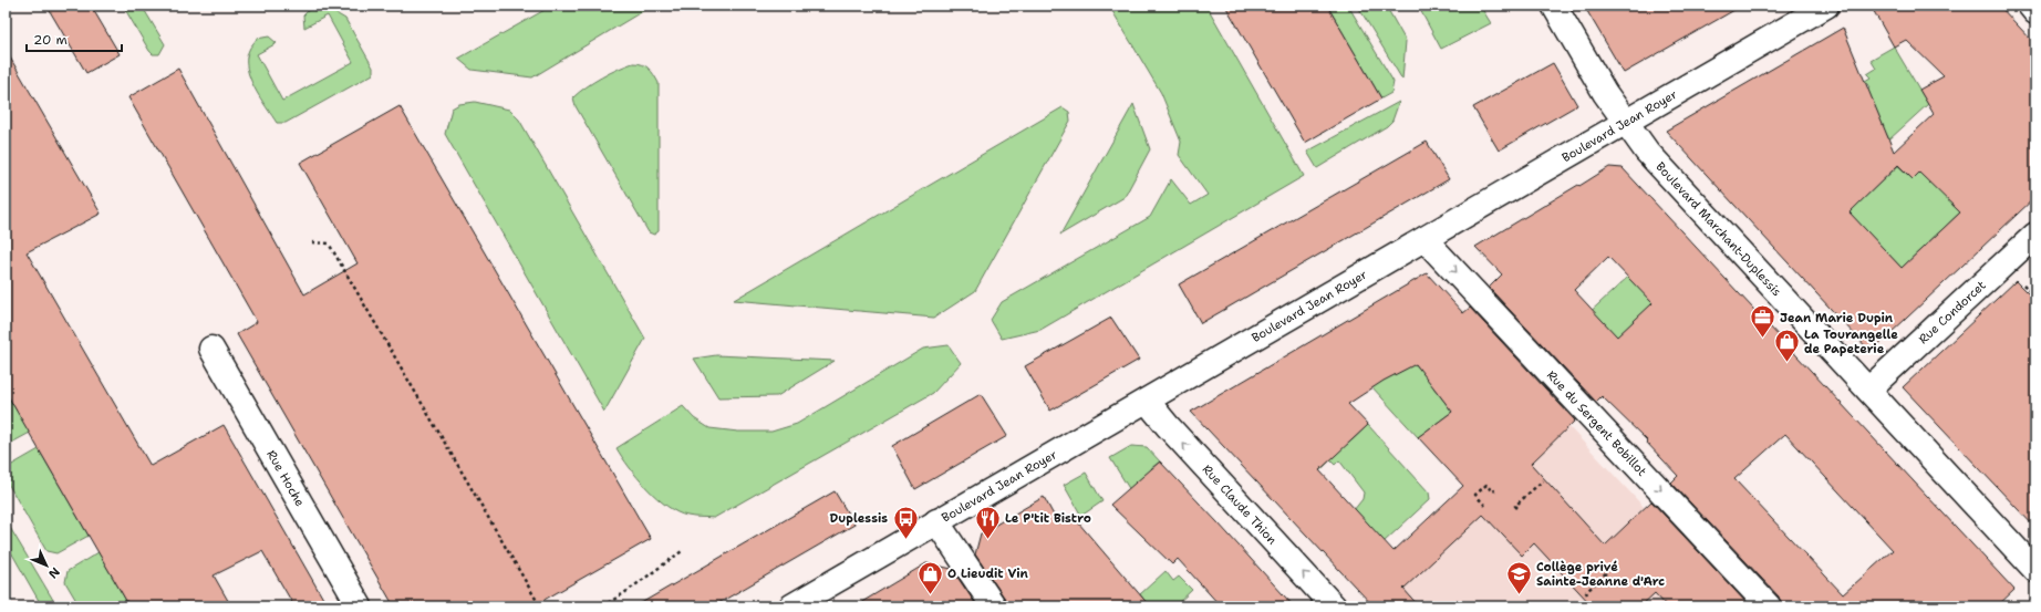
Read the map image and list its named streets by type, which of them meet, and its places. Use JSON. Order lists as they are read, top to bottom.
{
  "streets": {
    "street": [
      "Boulevard Jean Royer",
      "Boulevard Marchant-Duplessis",
      "Rue Condorcet",
      "Rue du Sergent Bobillot",
      "Rue Hoche",
      "Rue Claude Thion"
    ]
  },
  "crossings": [
    ["Boulevard Jean Royer", "Boulevard Marchant-Duplessis"],
    ["Boulevard Jean Royer", "Rue du Sergent Bobillot"],
    ["Boulevard Jean Royer", "Rue Claude Thion"],
    ["Boulevard Marchant-Duplessis", "Rue Condorcet"]
  ],
  "one_way": ["Rue du Sergent Bobillot", "Rue Claude Thion"],
  "places": {
    "office": ["Jean Marie Dupin"],
    "shop": ["La Tourangelle de Papeterie", "O Lieudit Vin"],
    "bus stop": ["Duplessis"],
    "restaurant": ["Le P'tit Bistro"],
    "school or university": ["Collège privé Sainte-Jeanne d'Arc"]
  },
  "scale_bar": "20 m",
  "north": "bottom right"
}
